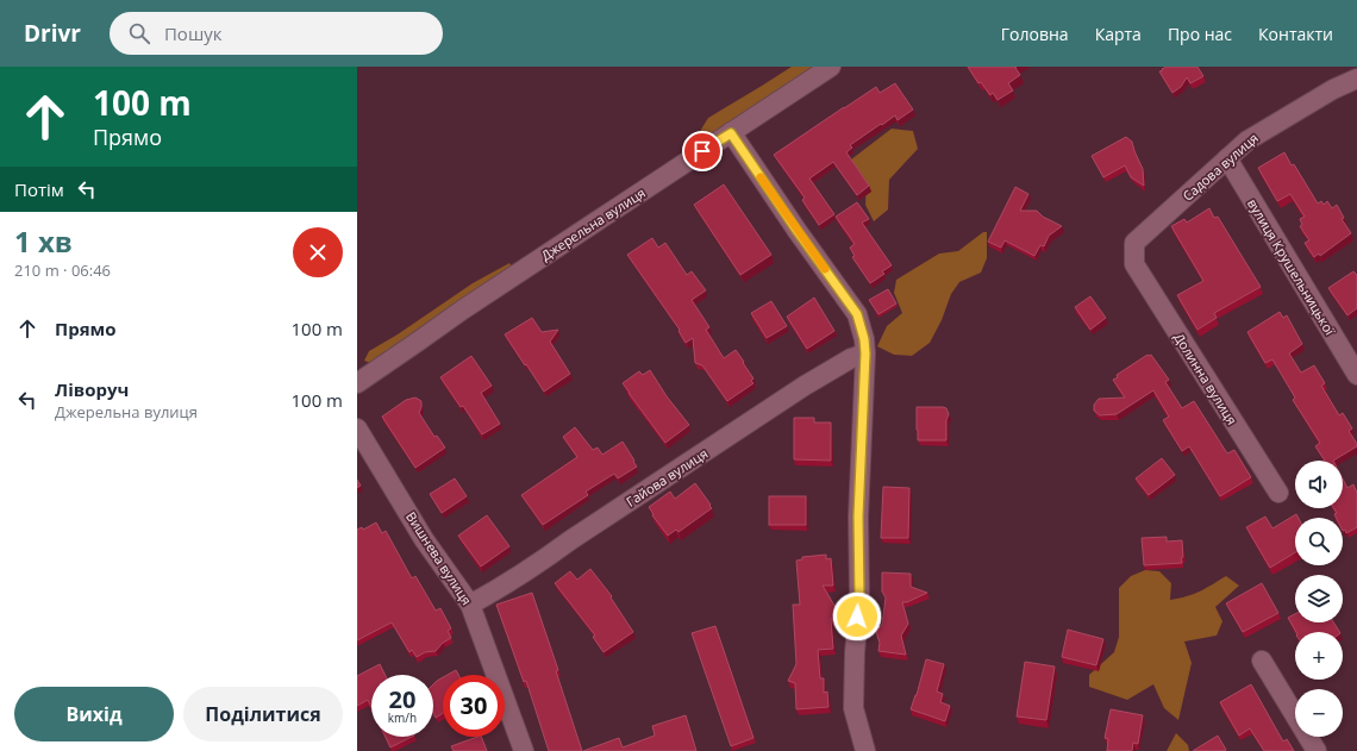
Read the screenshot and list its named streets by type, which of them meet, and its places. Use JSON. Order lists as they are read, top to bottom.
{
  "streets": {
    "street": [
      "Садова вулиця",
      "Джерельна вулиця",
      "вулиця Крушельницької",
      "Долинна вулиця",
      "Гайова вулиця",
      "Вишнева вулиця"
    ]
  },
  "crossings": [
    ["Садова вулиця", "вулиця Крушельницької"],
    ["Садова вулиця", "Долинна вулиця"],
    ["Гайова вулиця", "Вишнева вулиця"]
  ],
  "page": {
    "header": "Drivr",
    "search": "Пошук",
    "nav": [
      "Головна",
      "Карта",
      "Про нас",
      "Контакти"
    ],
    "turn": ["100 m", "Прямо"],
    "then": "Потім",
    "heading": ["1 хв", "210 m · 06:46"],
    "list": [
      {
        "name": "Прямо",
        "value": "100 m"
      },
      {
        "name": "Ліворуч",
        "note": "Джерельна вулиця",
        "value": "100 m"
      }
    ],
    "map_buttons": ["+", "−"],
    "speed": "20 km/h",
    "limit": "30",
    "buttons": ["Вихід", "Поділитися"]
  }
}
